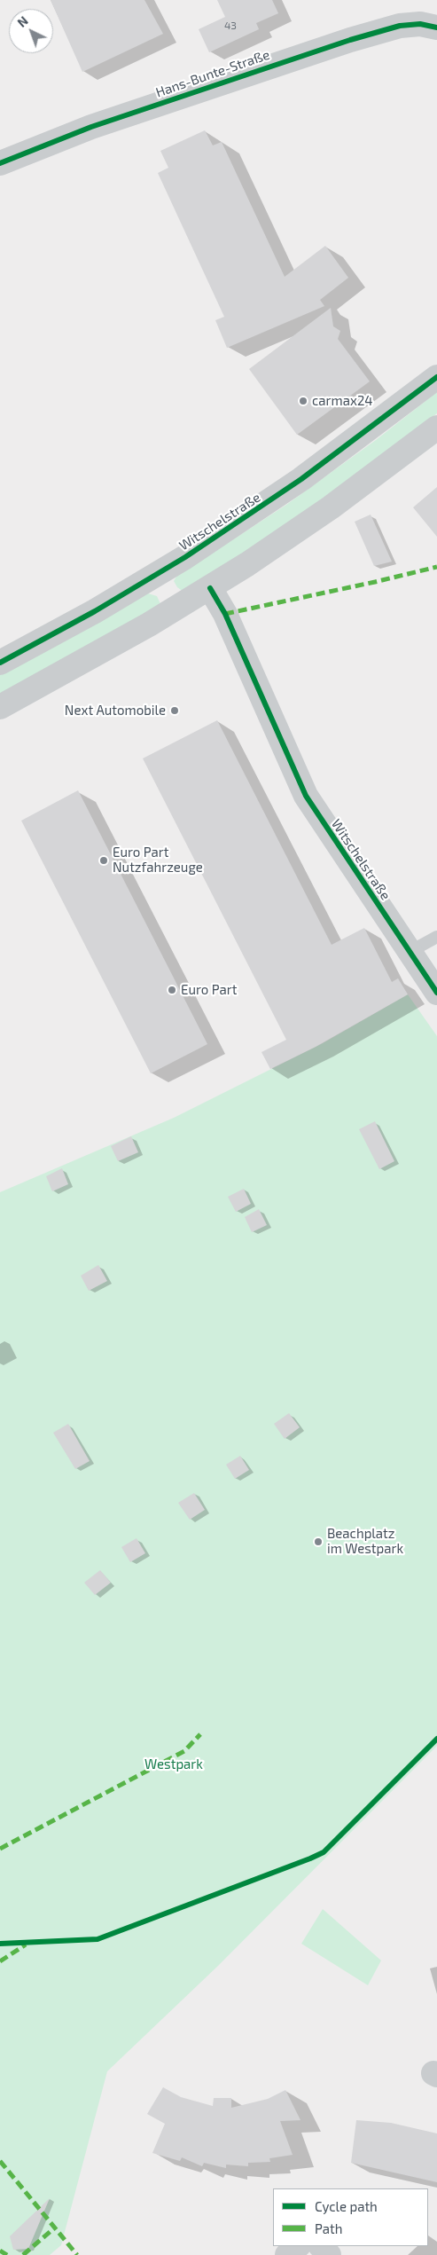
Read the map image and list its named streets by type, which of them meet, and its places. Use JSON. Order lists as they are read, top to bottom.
{
  "streets": {
    "street": ["Hans-Bunte-Straße", "Witschelstraße"]
  },
  "parks": ["Westpark"],
  "places": [
    "carmax24",
    "Next Automobile",
    "Euro Part Nutzfahrzeuge",
    "Euro Part",
    "Beachplatz im Westpark"
  ],
  "house_numbers": ["43"],
  "legend": ["Cycle path", "Path"],
  "north": "top left"
}
